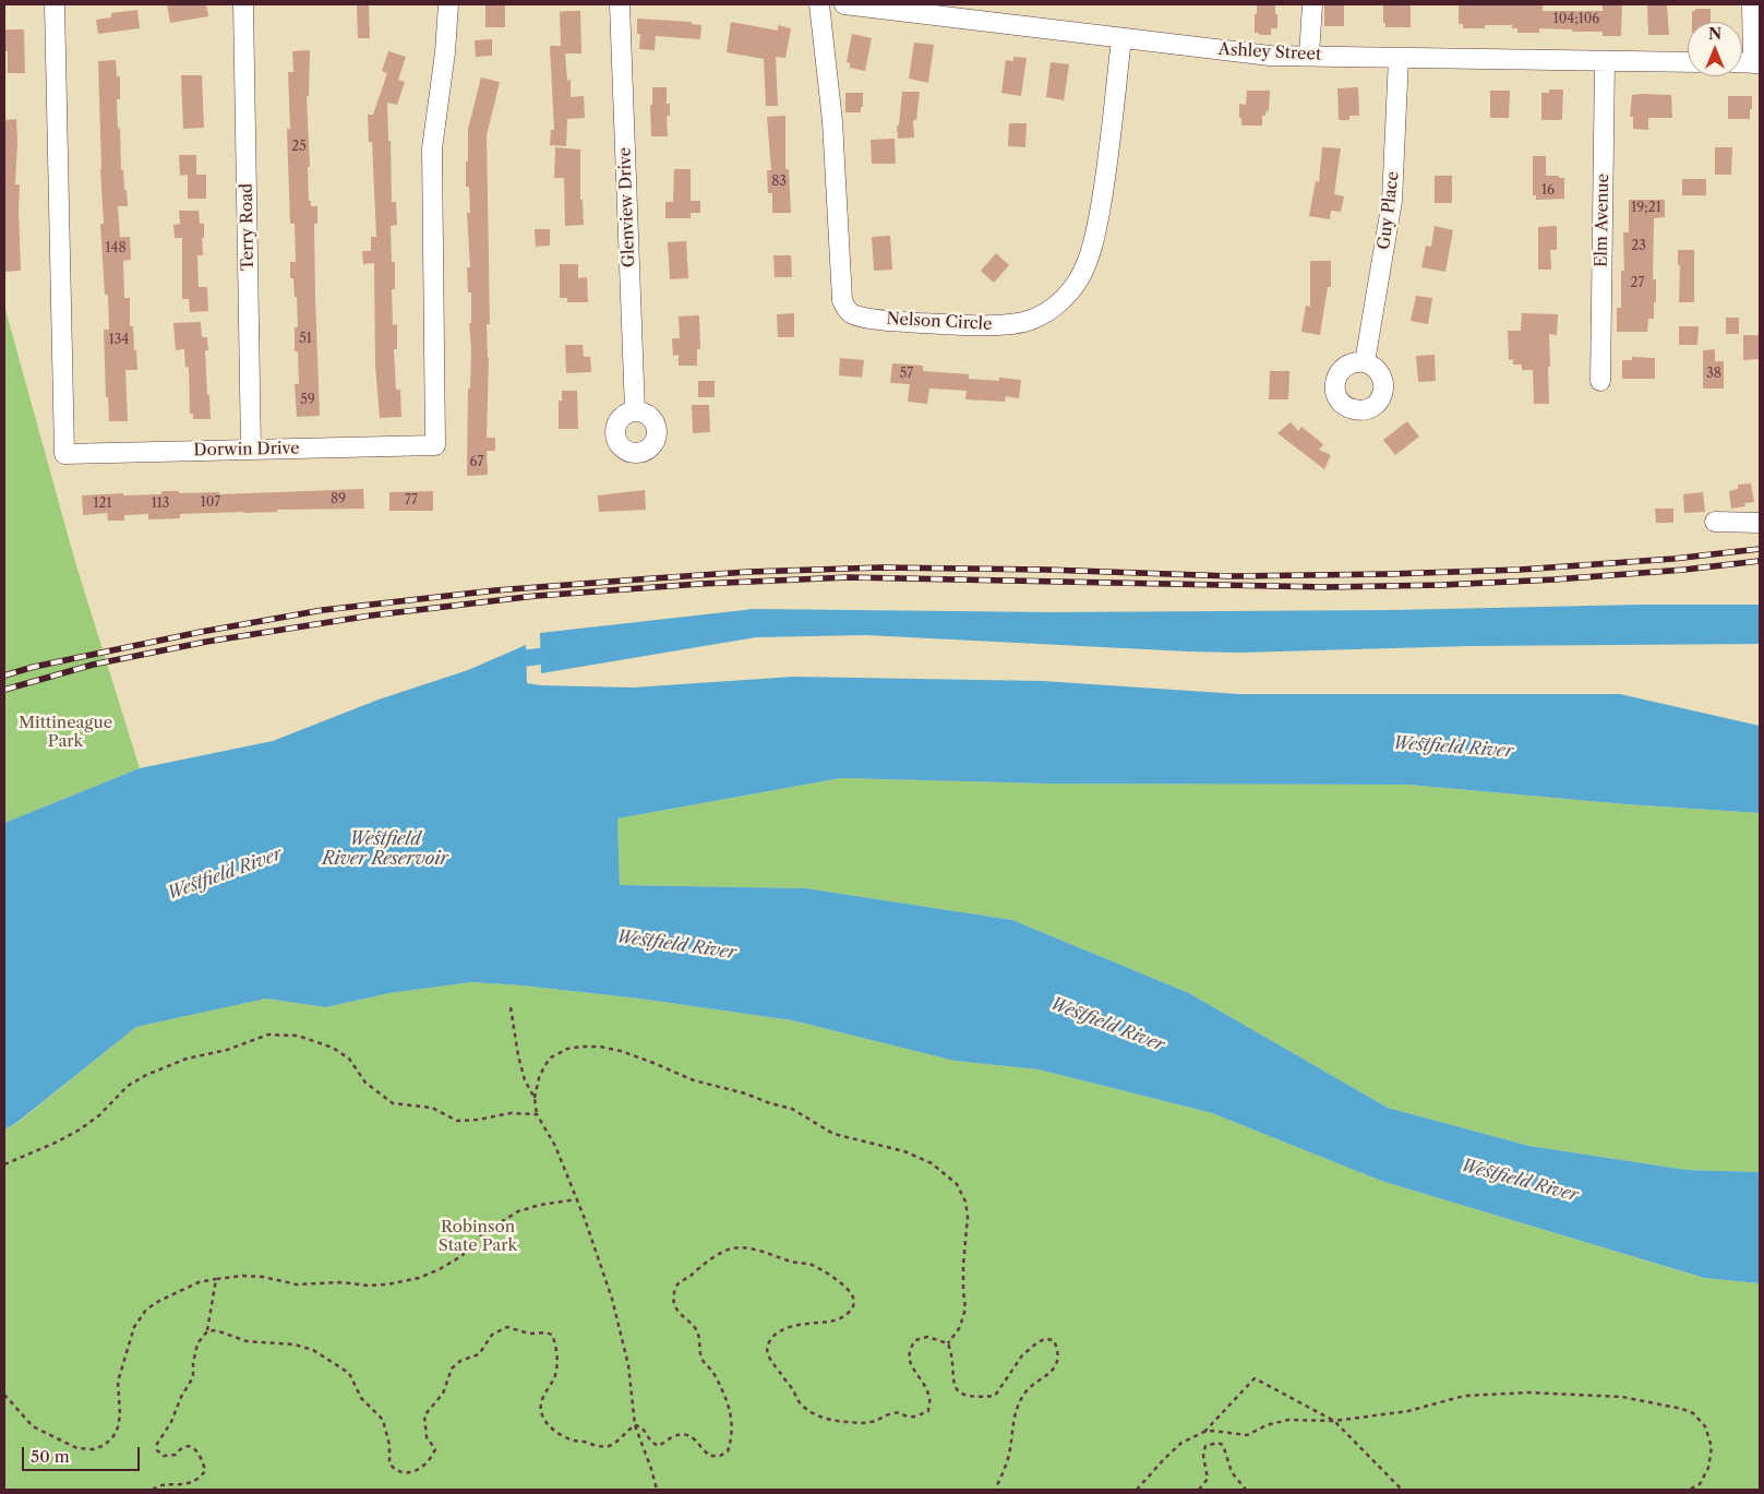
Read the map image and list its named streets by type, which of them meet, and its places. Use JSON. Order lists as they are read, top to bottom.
{
  "streets": {
    "street": [
      "Ashley Street",
      "Glenview Drive",
      "Guy Place",
      "Elm Avenue",
      "Terry Road",
      "Nelson Circle",
      "Dorwin Drive"
    ]
  },
  "crossings": [
    ["Ashley Street", "Guy Place"],
    ["Ashley Street", "Elm Avenue"],
    ["Ashley Street", "Nelson Circle"],
    ["Terry Road", "Dorwin Drive"]
  ],
  "water": ["Westfield River", "Westfield River Reservoir"],
  "parks": ["Mittineague Park", "Robinson State Park"],
  "house_numbers": [
    "104;106",
    "25",
    "83",
    "16",
    "19;21",
    "23",
    "148",
    "27",
    "51",
    "134",
    "57",
    "38",
    "59",
    "67",
    "89",
    "77",
    "107",
    "121",
    "113"
  ],
  "scale_bar": "50 m",
  "north": "top"
}
